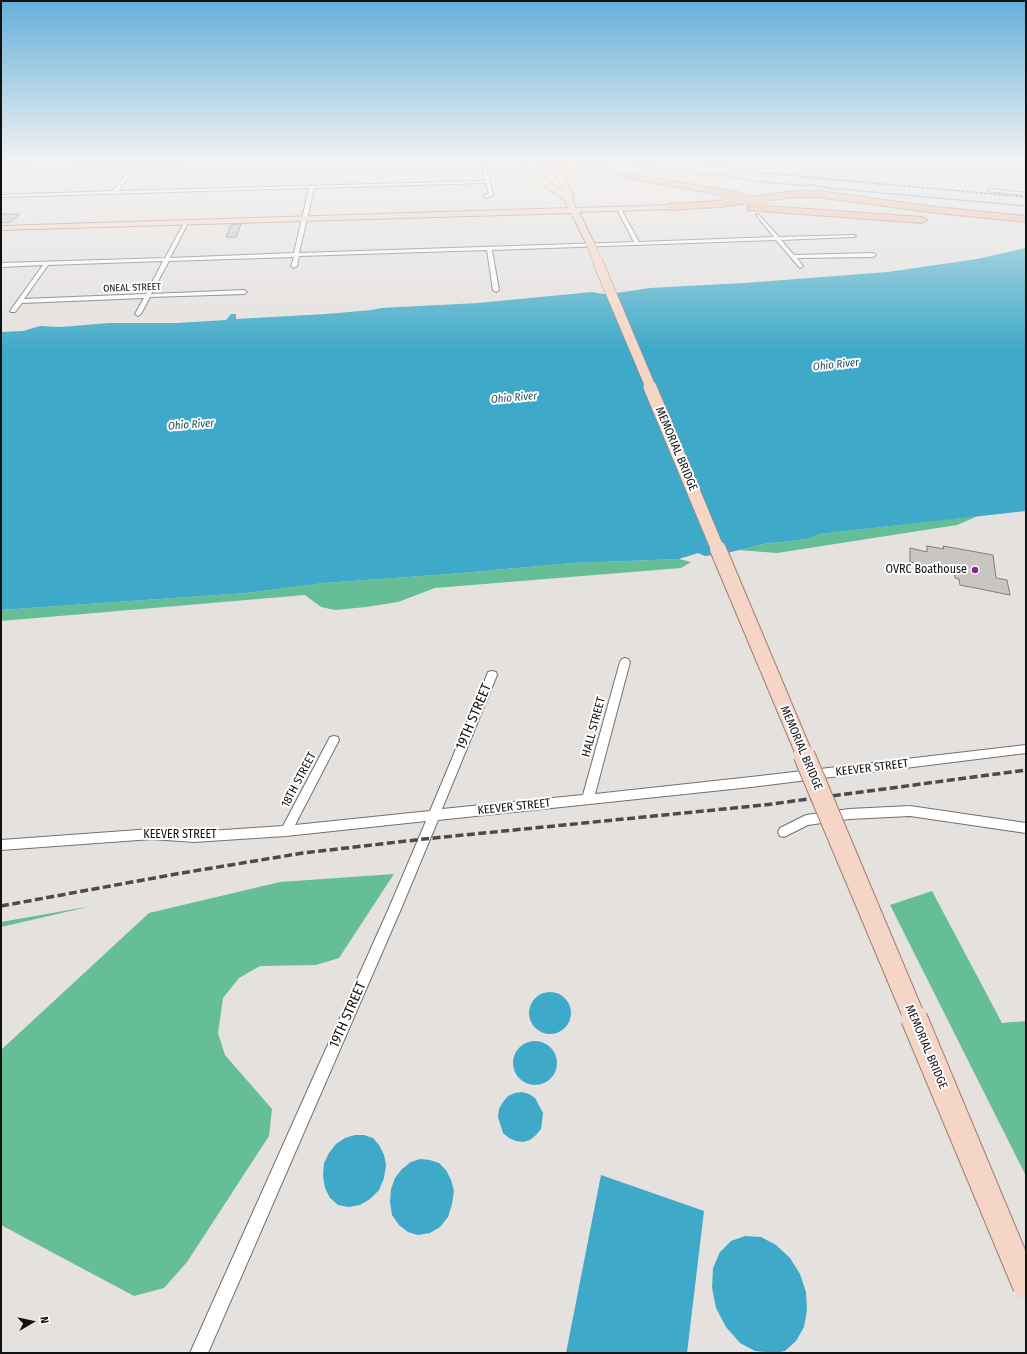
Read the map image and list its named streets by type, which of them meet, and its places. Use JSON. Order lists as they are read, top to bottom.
{
  "streets": {
    "main road": ["MEMORIAL BRIDGE"],
    "street": [
      "ONEAL STREET",
      "19TH STREET",
      "HALL STREET",
      "KEEVER STREET",
      "18TH STREET"
    ]
  },
  "crossings": [
    ["19TH STREET", "KEEVER STREET"],
    ["HALL STREET", "KEEVER STREET"],
    ["KEEVER STREET", "18TH STREET"]
  ],
  "water": ["Ohio River"],
  "places": ["OVRC Boathouse"],
  "north": "right"
}
